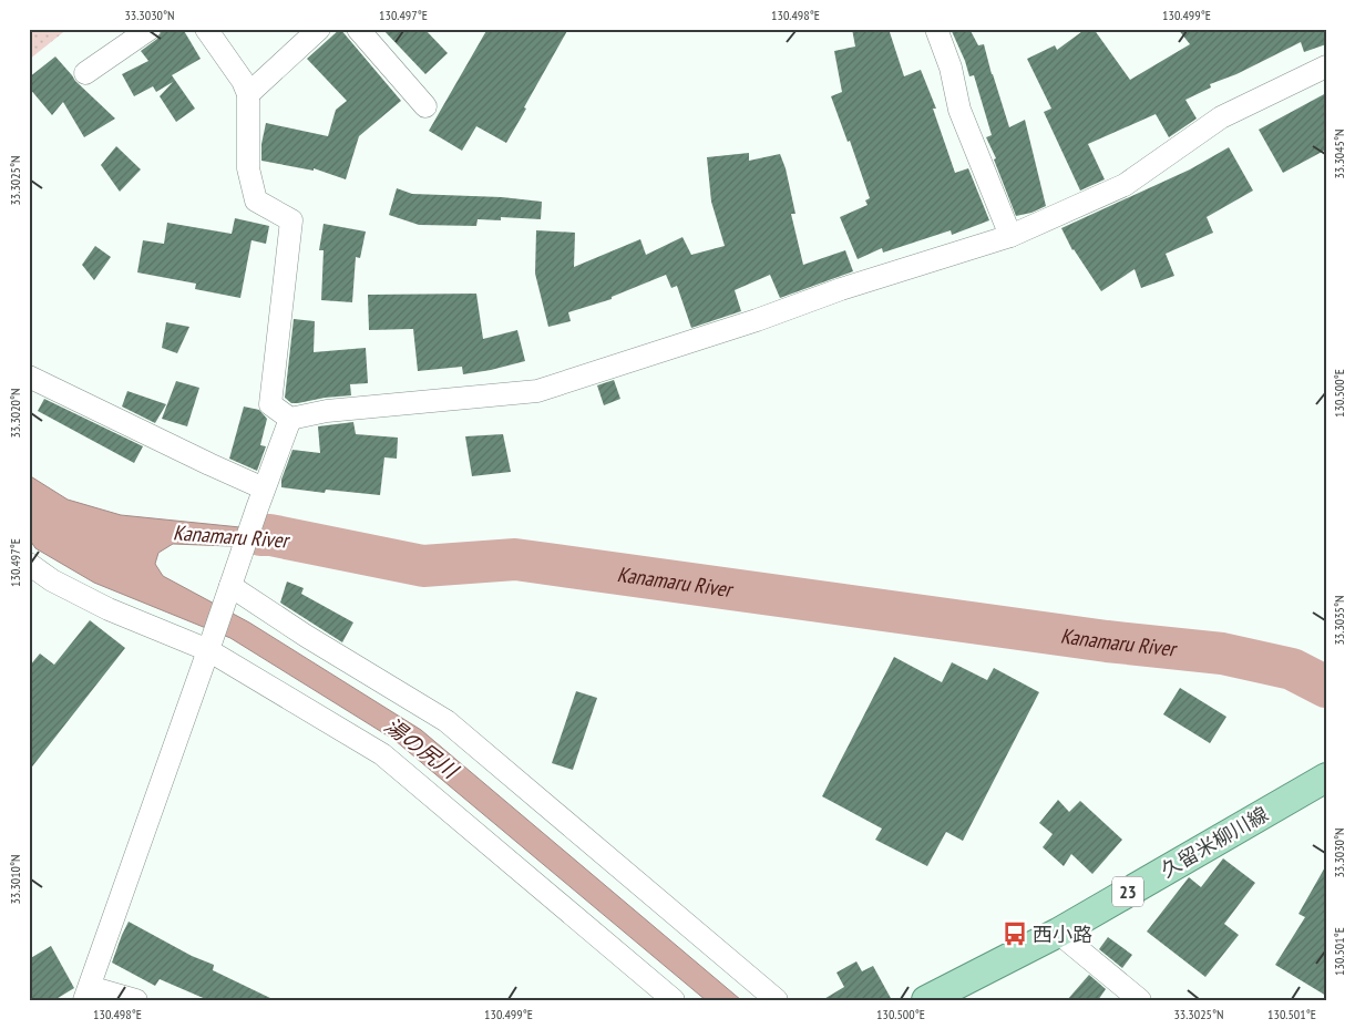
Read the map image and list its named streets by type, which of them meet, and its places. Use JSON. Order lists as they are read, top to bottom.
{
  "streets": {
    "main road": ["久留米柳川線", "23"]
  },
  "water": ["Kanamaru River", "湯の尻川"],
  "places": {
    "bus stop": ["西小路"]
  },
  "coordinates": [
    "33.3030°N",
    "130.497°E",
    "130.498°E",
    "130.499°E",
    "33.3045°N",
    "33.3025°N",
    "130.500°E",
    "33.3020°N",
    "33.3035°N",
    "33.3010°N",
    "130.501°E"
  ]
}
